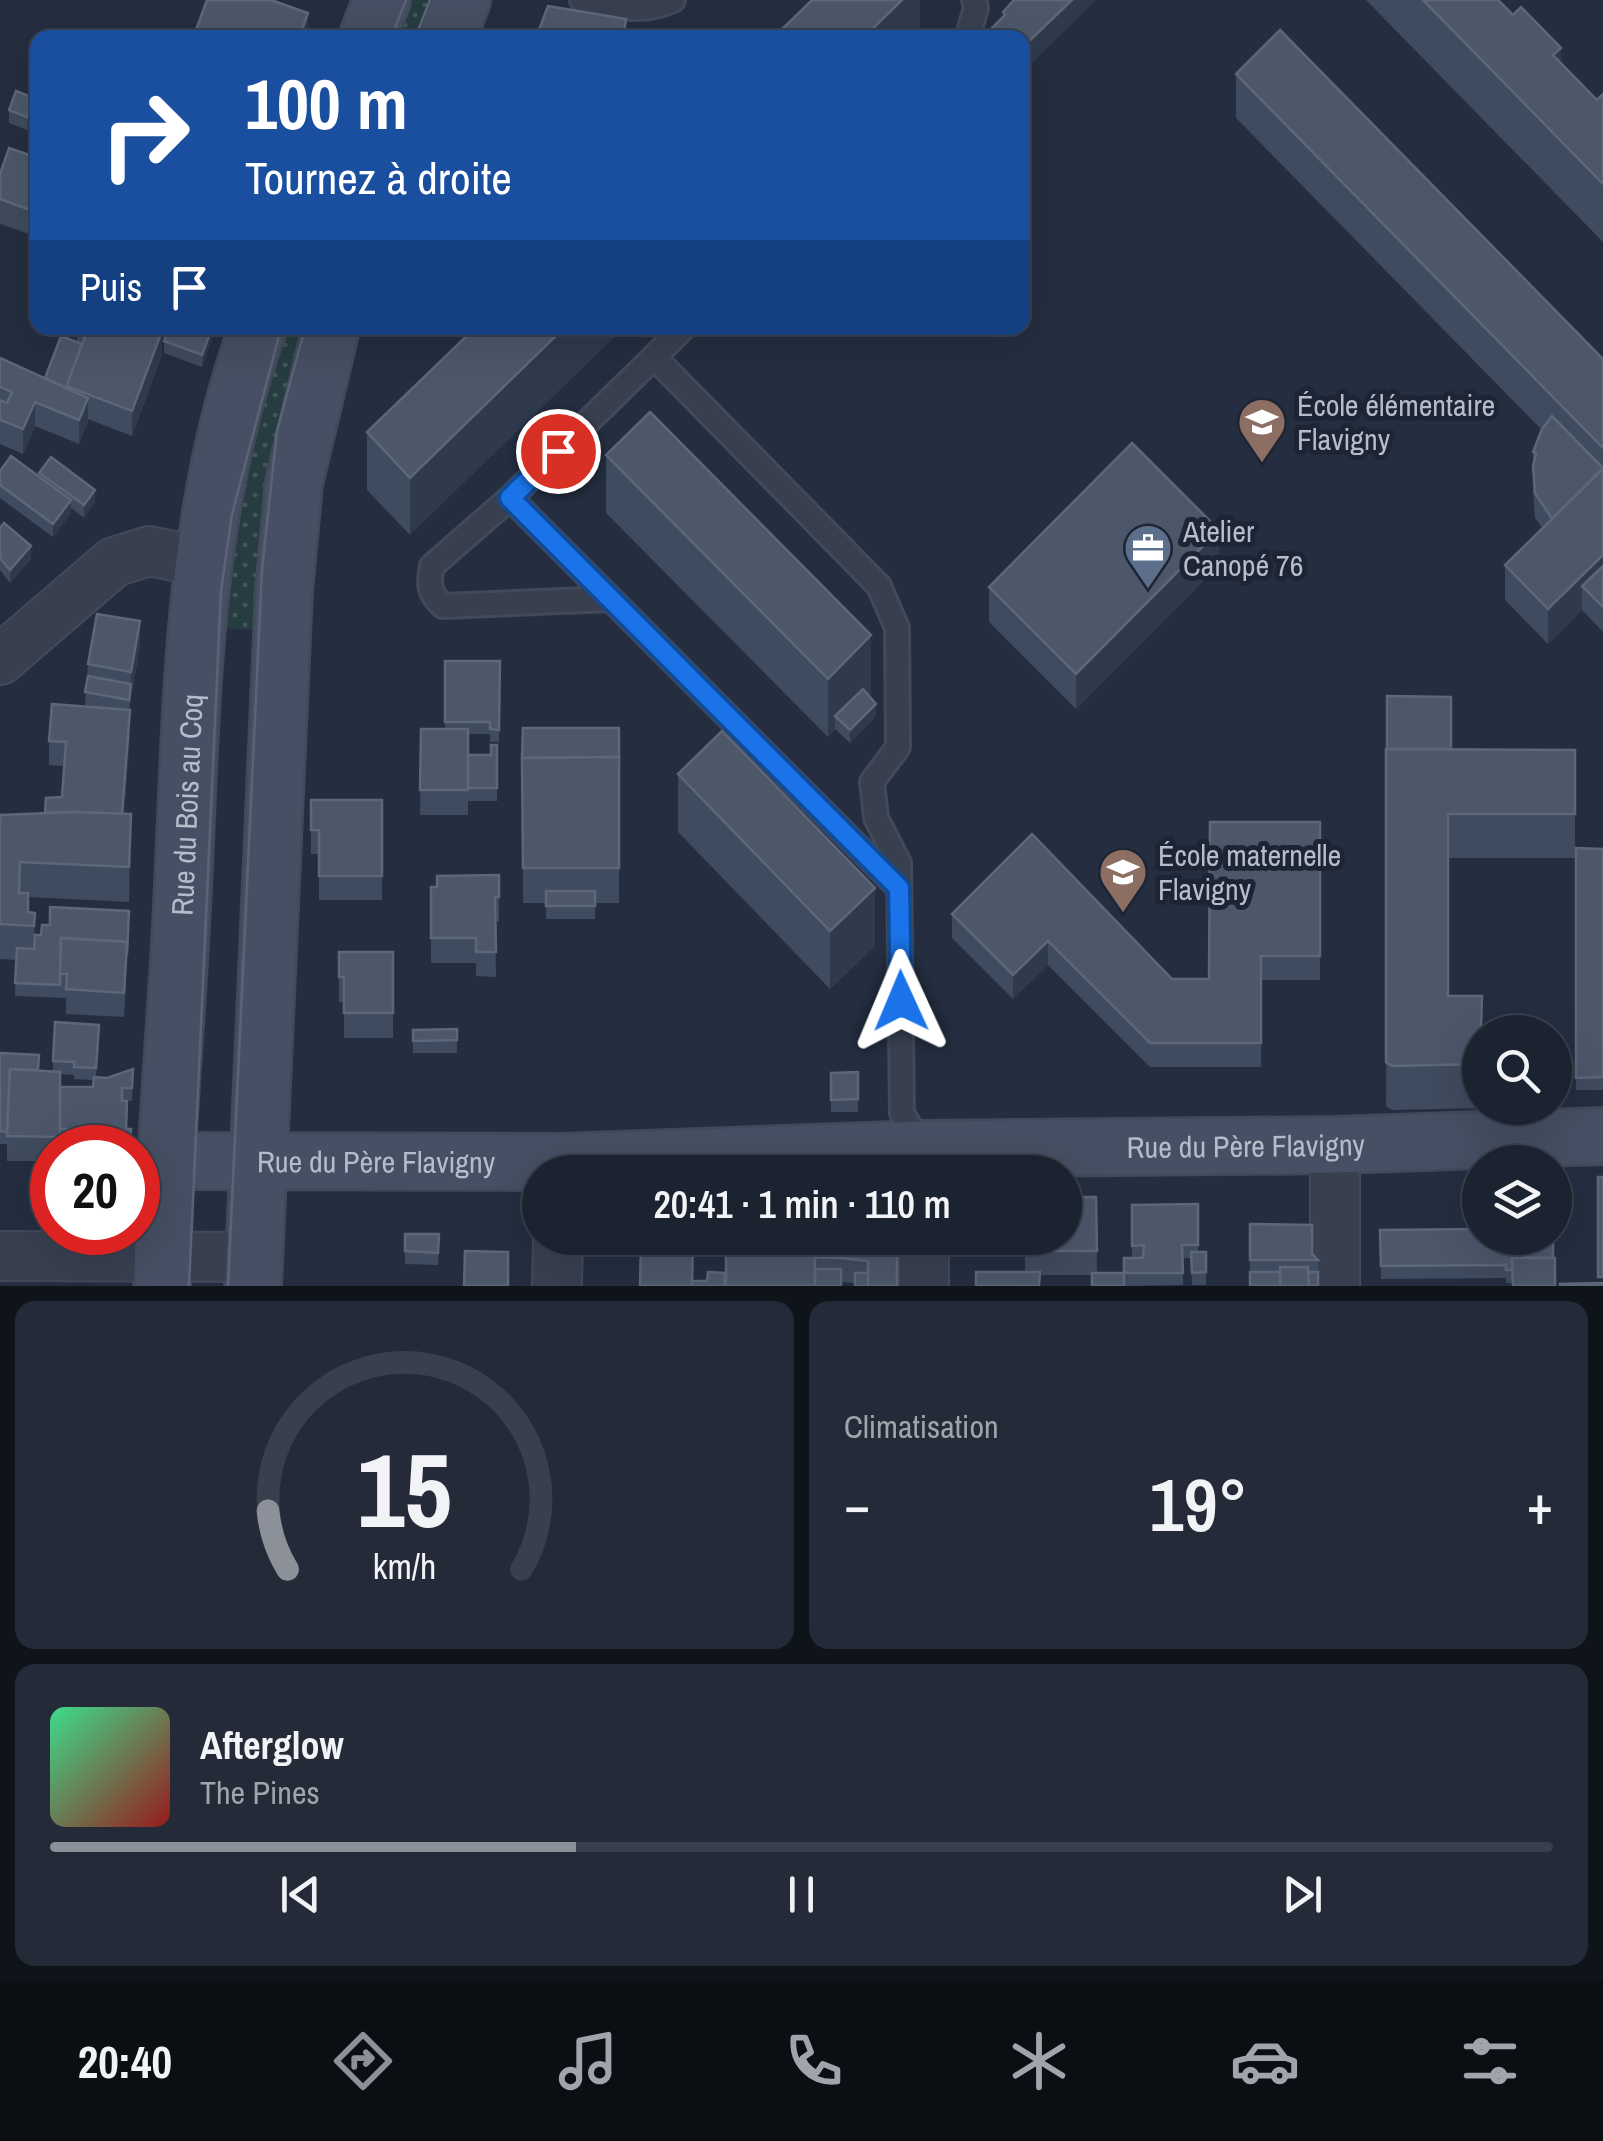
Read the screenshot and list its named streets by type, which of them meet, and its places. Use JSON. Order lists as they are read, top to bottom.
{
  "streets": {
    "main road": ["Rue du Bois au Coq", "Rue du Père Flavigny"]
  },
  "crossings": [
    ["Rue du Bois au Coq", "Rue du Père Flavigny"]
  ],
  "places": {
    "school or university": ["École élémentaire Flavigny", "École maternelle Flavigny"],
    "office": ["Atelier Canopé 76"]
  },
  "page": {
    "turn": ["100 m", "Tournez à droite"],
    "then": "Puis",
    "limit": "20",
    "trip": "20:41 · 1 min · 110 m",
    "tile": "Climatisation",
    "heat": ["−", "19°", "+"],
    "song": ["Afterglow", "The Pines"],
    "tabs": "20:40",
    "gauge": ["15", "km/h"]
  }
}
